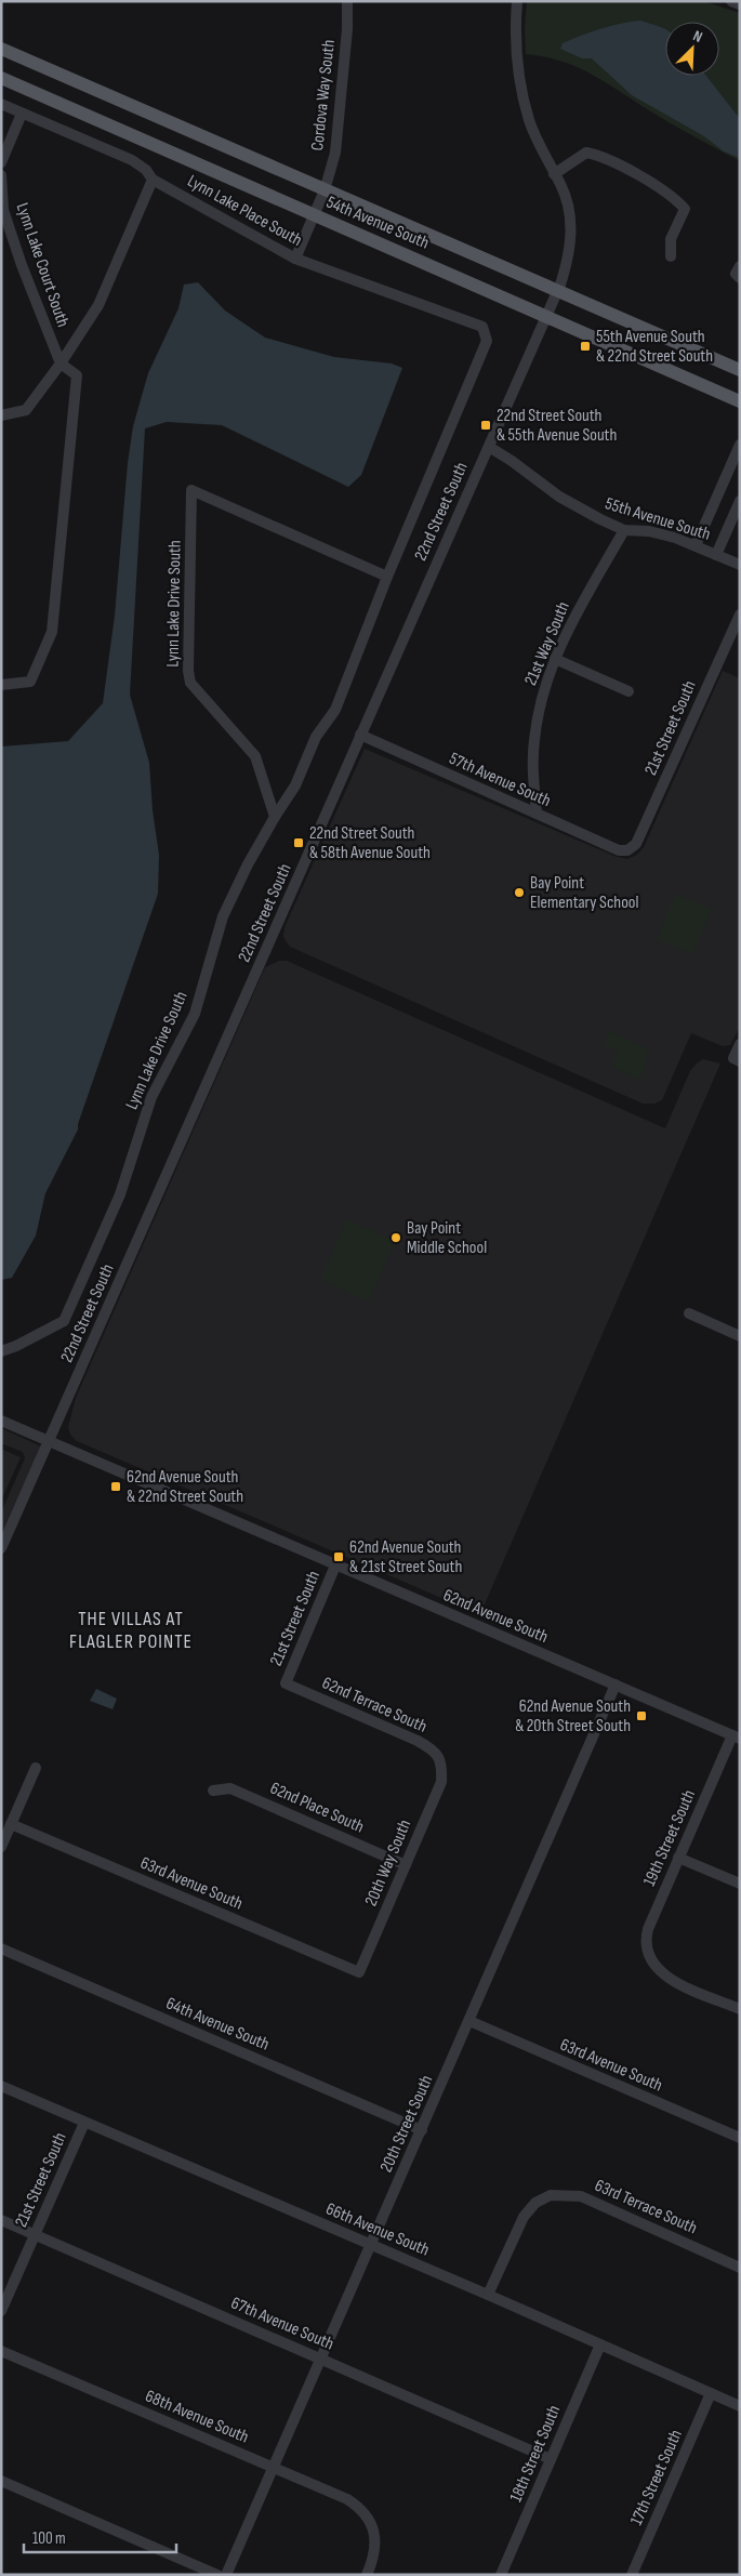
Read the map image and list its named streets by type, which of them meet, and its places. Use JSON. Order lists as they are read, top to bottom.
{
  "streets": {
    "main road": ["54th Avenue South"],
    "street": [
      "Cordova Way South",
      "Lynn Lake Place South",
      "Lynn Lake Court South",
      "22nd Street South",
      "55th Avenue South",
      "Lynn Lake Drive South",
      "21st Way South",
      "21st Street South",
      "57th Avenue South",
      "62nd Avenue South",
      "62nd Terrace South",
      "62nd Place South",
      "19th Street South",
      "20th Way South",
      "63rd Avenue South",
      "64th Avenue South",
      "20th Street South",
      "63rd Terrace South",
      "66th Avenue South",
      "67th Avenue South",
      "68th Avenue South",
      "18th Street South",
      "17th Street South"
    ]
  },
  "crossings": [
    ["Cordova Way South", "54th Avenue South"],
    ["Lynn Lake Place South", "Lynn Lake Drive South"],
    ["54th Avenue South", "22nd Street South"],
    ["22nd Street South", "55th Avenue South"],
    ["22nd Street South", "57th Avenue South"],
    ["22nd Street South", "62nd Avenue South"],
    ["55th Avenue South", "21st Way South"],
    ["21st Way South", "57th Avenue South"],
    ["21st Street South", "57th Avenue South"],
    ["21st Street South", "62nd Avenue South"],
    ["21st Street South", "62nd Terrace South"],
    ["21st Street South", "66th Avenue South"],
    ["21st Street South", "67th Avenue South"],
    ["62nd Avenue South", "19th Street South"],
    ["62nd Avenue South", "20th Street South"],
    ["62nd Terrace South", "20th Way South"],
    ["62nd Place South", "20th Way South"],
    ["20th Way South", "63rd Avenue South"],
    ["63rd Avenue South", "20th Street South"],
    ["64th Avenue South", "20th Street South"],
    ["20th Street South", "66th Avenue South"],
    ["20th Street South", "67th Avenue South"],
    ["20th Street South", "68th Avenue South"],
    ["63rd Terrace South", "66th Avenue South"],
    ["66th Avenue South", "18th Street South"],
    ["66th Avenue South", "17th Street South"],
    ["67th Avenue South", "18th Street South"]
  ],
  "districts": ["THE VILLAS AT FLAGLER POINTE"],
  "places": {
    "transit": [
      "55th Avenue South & 22nd Street South",
      "22nd Street South & 55th Avenue South",
      "22nd Street South & 58th Avenue South",
      "62nd Avenue South & 22nd Street South",
      "62nd Avenue South & 21st Street South",
      "62nd Avenue South & 20th Street South"
    ],
    "other": ["Bay Point Elementary School", "Bay Point Middle School"]
  },
  "scale_bar": "100 m",
  "north": "top right"
}
